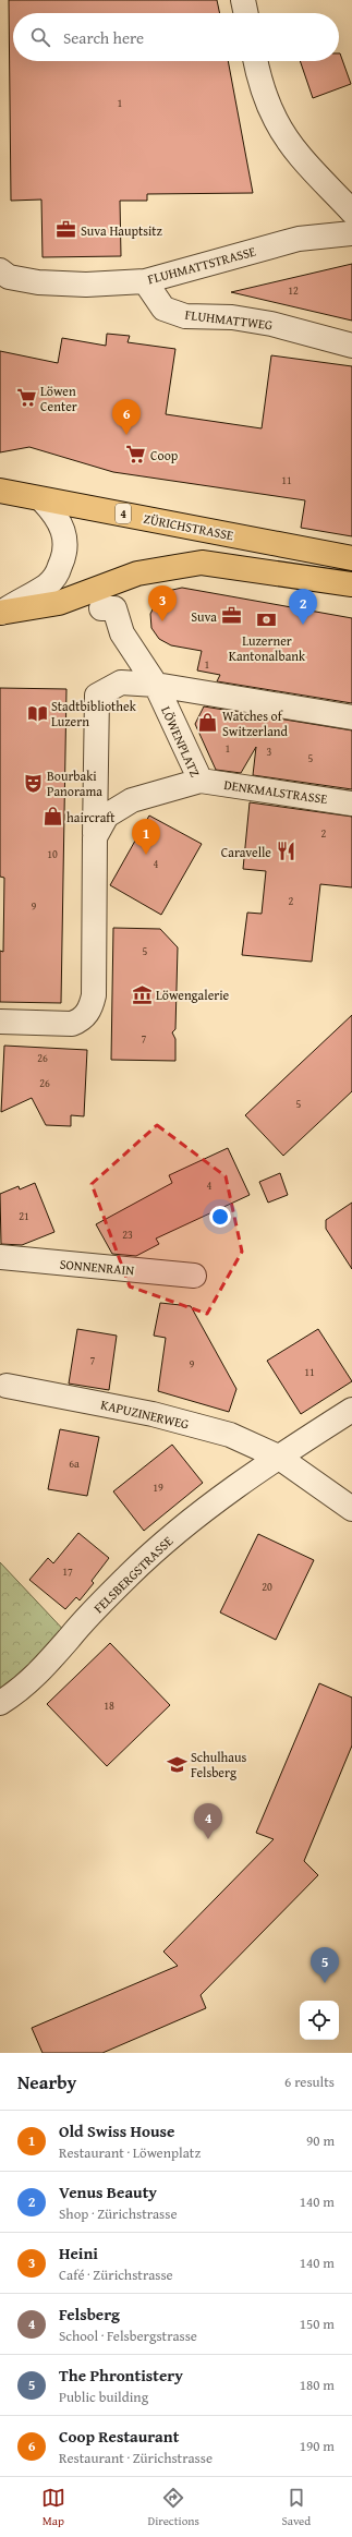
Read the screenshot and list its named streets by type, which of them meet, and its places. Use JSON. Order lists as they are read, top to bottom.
{
  "streets": {
    "main road": ["4", "ZÜRICHSTRASSE"],
    "street": [
      "FLUHMATTSTRASSE",
      "FLUHMATTWEG",
      "LÖWENPLATZ",
      "DENKMALSTRASSE",
      "SONNENRAIN",
      "KAPUZINERWEG",
      "FELSBERGSTRASSE"
    ]
  },
  "crossings": [
    ["FLUHMATTSTRASSE", "FLUHMATTWEG"],
    ["LÖWENPLATZ", "DENKMALSTRASSE"],
    ["KAPUZINERWEG", "FELSBERGSTRASSE"]
  ],
  "places": {
    "office": ["Suva Hauptsitz", "Suva"],
    "supermarket": ["Löwen Center", "Coop"],
    "bank": ["Luzerner Kantonalbank"],
    "library": ["Stadtbibliothek Luzern"],
    "shop": ["Watches of Switzerland", "haircraft"],
    "theatre": ["Bourbaki Panorama"],
    "restaurant": ["Caravelle"],
    "museum": ["Löwengalerie"],
    "school or university": ["Schulhaus Felsberg"]
  },
  "house_numbers": [
    "1",
    "12",
    "11",
    "1",
    "1",
    "3",
    "5",
    "2",
    "10",
    "4",
    "2",
    "9",
    "5",
    "7",
    "26",
    "26",
    "5",
    "4",
    "21",
    "23",
    "7",
    "9",
    "11",
    "6a",
    "19",
    "17",
    "20",
    "18"
  ],
  "page": {
    "search": "Search here",
    "pins": [
      "6",
      "3",
      "2",
      "1",
      "4",
      "5"
    ],
    "heading": ["Nearby", "6 results"],
    "list": [
      {
        "mark": "1",
        "name": "Old Swiss House",
        "note": "Restaurant · Löwenplatz",
        "value": "90 m"
      },
      {
        "mark": "2",
        "name": "Venus Beauty",
        "note": "Shop · Zürichstrasse",
        "value": "140 m"
      },
      {
        "mark": "3",
        "name": "Heini",
        "note": "Café · Zürichstrasse",
        "value": "140 m"
      },
      {
        "mark": "4",
        "name": "Felsberg",
        "note": "School · Felsbergstrasse",
        "value": "150 m"
      },
      {
        "mark": "5",
        "name": "The Phrontistery",
        "note": "Public building",
        "value": "180 m"
      },
      {
        "mark": "6",
        "name": "Coop Restaurant",
        "note": "Restaurant · Zürichstrasse",
        "value": "190 m"
      }
    ],
    "nav": ["Map", "Directions", "Saved"]
  }
}
